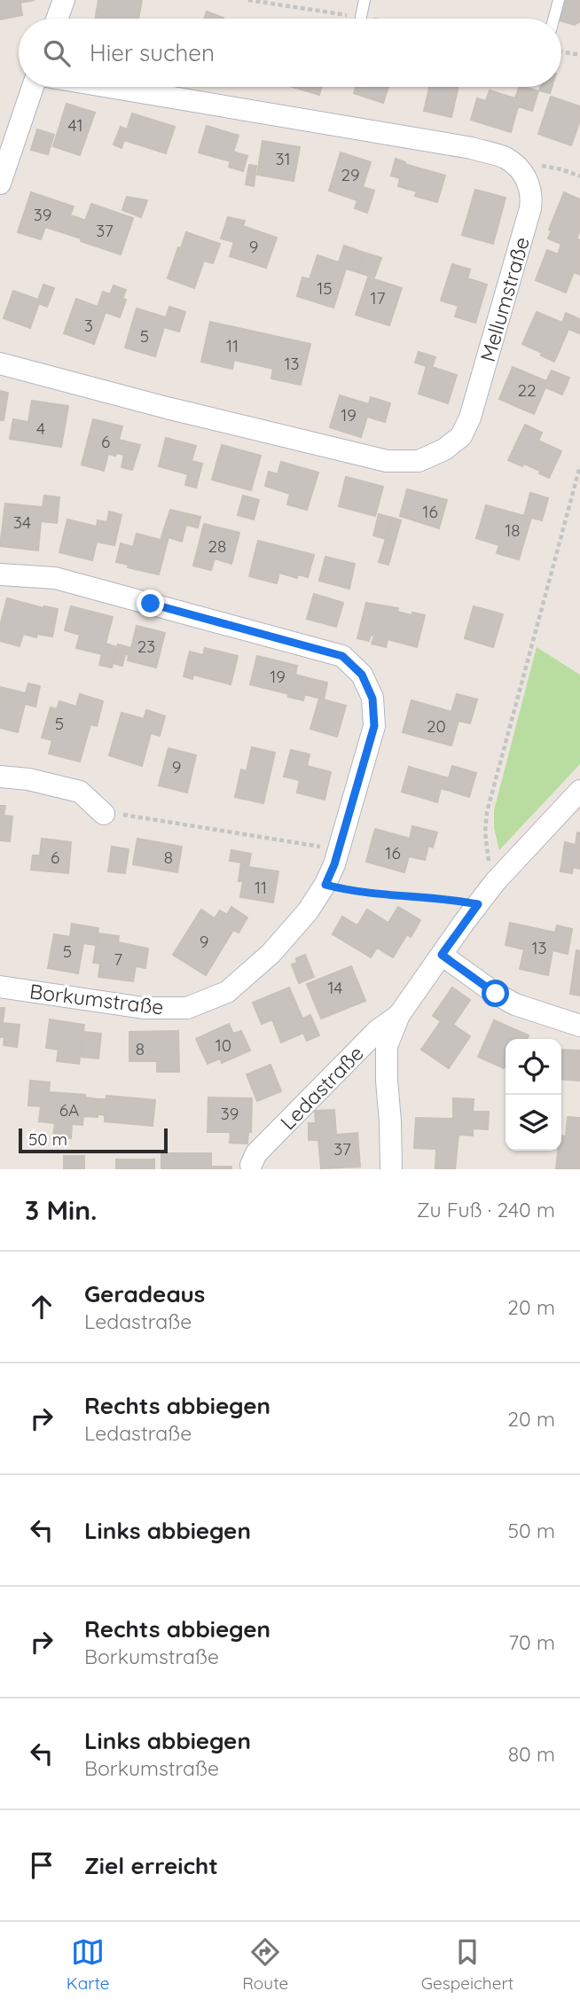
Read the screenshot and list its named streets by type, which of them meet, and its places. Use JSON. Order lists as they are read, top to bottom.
{
  "streets": {
    "street": ["Mellumstraße", "Borkumstraße", "Ledastraße"]
  },
  "house_numbers": [
    "41",
    "31",
    "29",
    "39",
    "37",
    "9",
    "15",
    "17",
    "3",
    "5",
    "11",
    "13",
    "22",
    "19",
    "4",
    "6",
    "16",
    "34",
    "18",
    "28",
    "23",
    "19",
    "5",
    "20",
    "9",
    "16",
    "6",
    "8",
    "11",
    "9",
    "13",
    "5",
    "7",
    "14",
    "10",
    "8",
    "6A",
    "39",
    "37"
  ],
  "scale_bar": "50 m",
  "page": {
    "search": "Hier suchen",
    "scale": "50 m",
    "heading": ["3 Min.", "Zu Fuß · 240 m"],
    "list": [
      ["Geradeaus", "Ledastraße", "20 m"],
      ["Rechts abbiegen", "Ledastraße", "20 m"],
      ["Links abbiegen", "50 m"],
      ["Rechts abbiegen", "Borkumstraße", "70 m"],
      ["Links abbiegen", "Borkumstraße", "80 m"],
      "Ziel erreicht"
    ],
    "nav": ["Karte", "Route", "Gespeichert"]
  }
}
